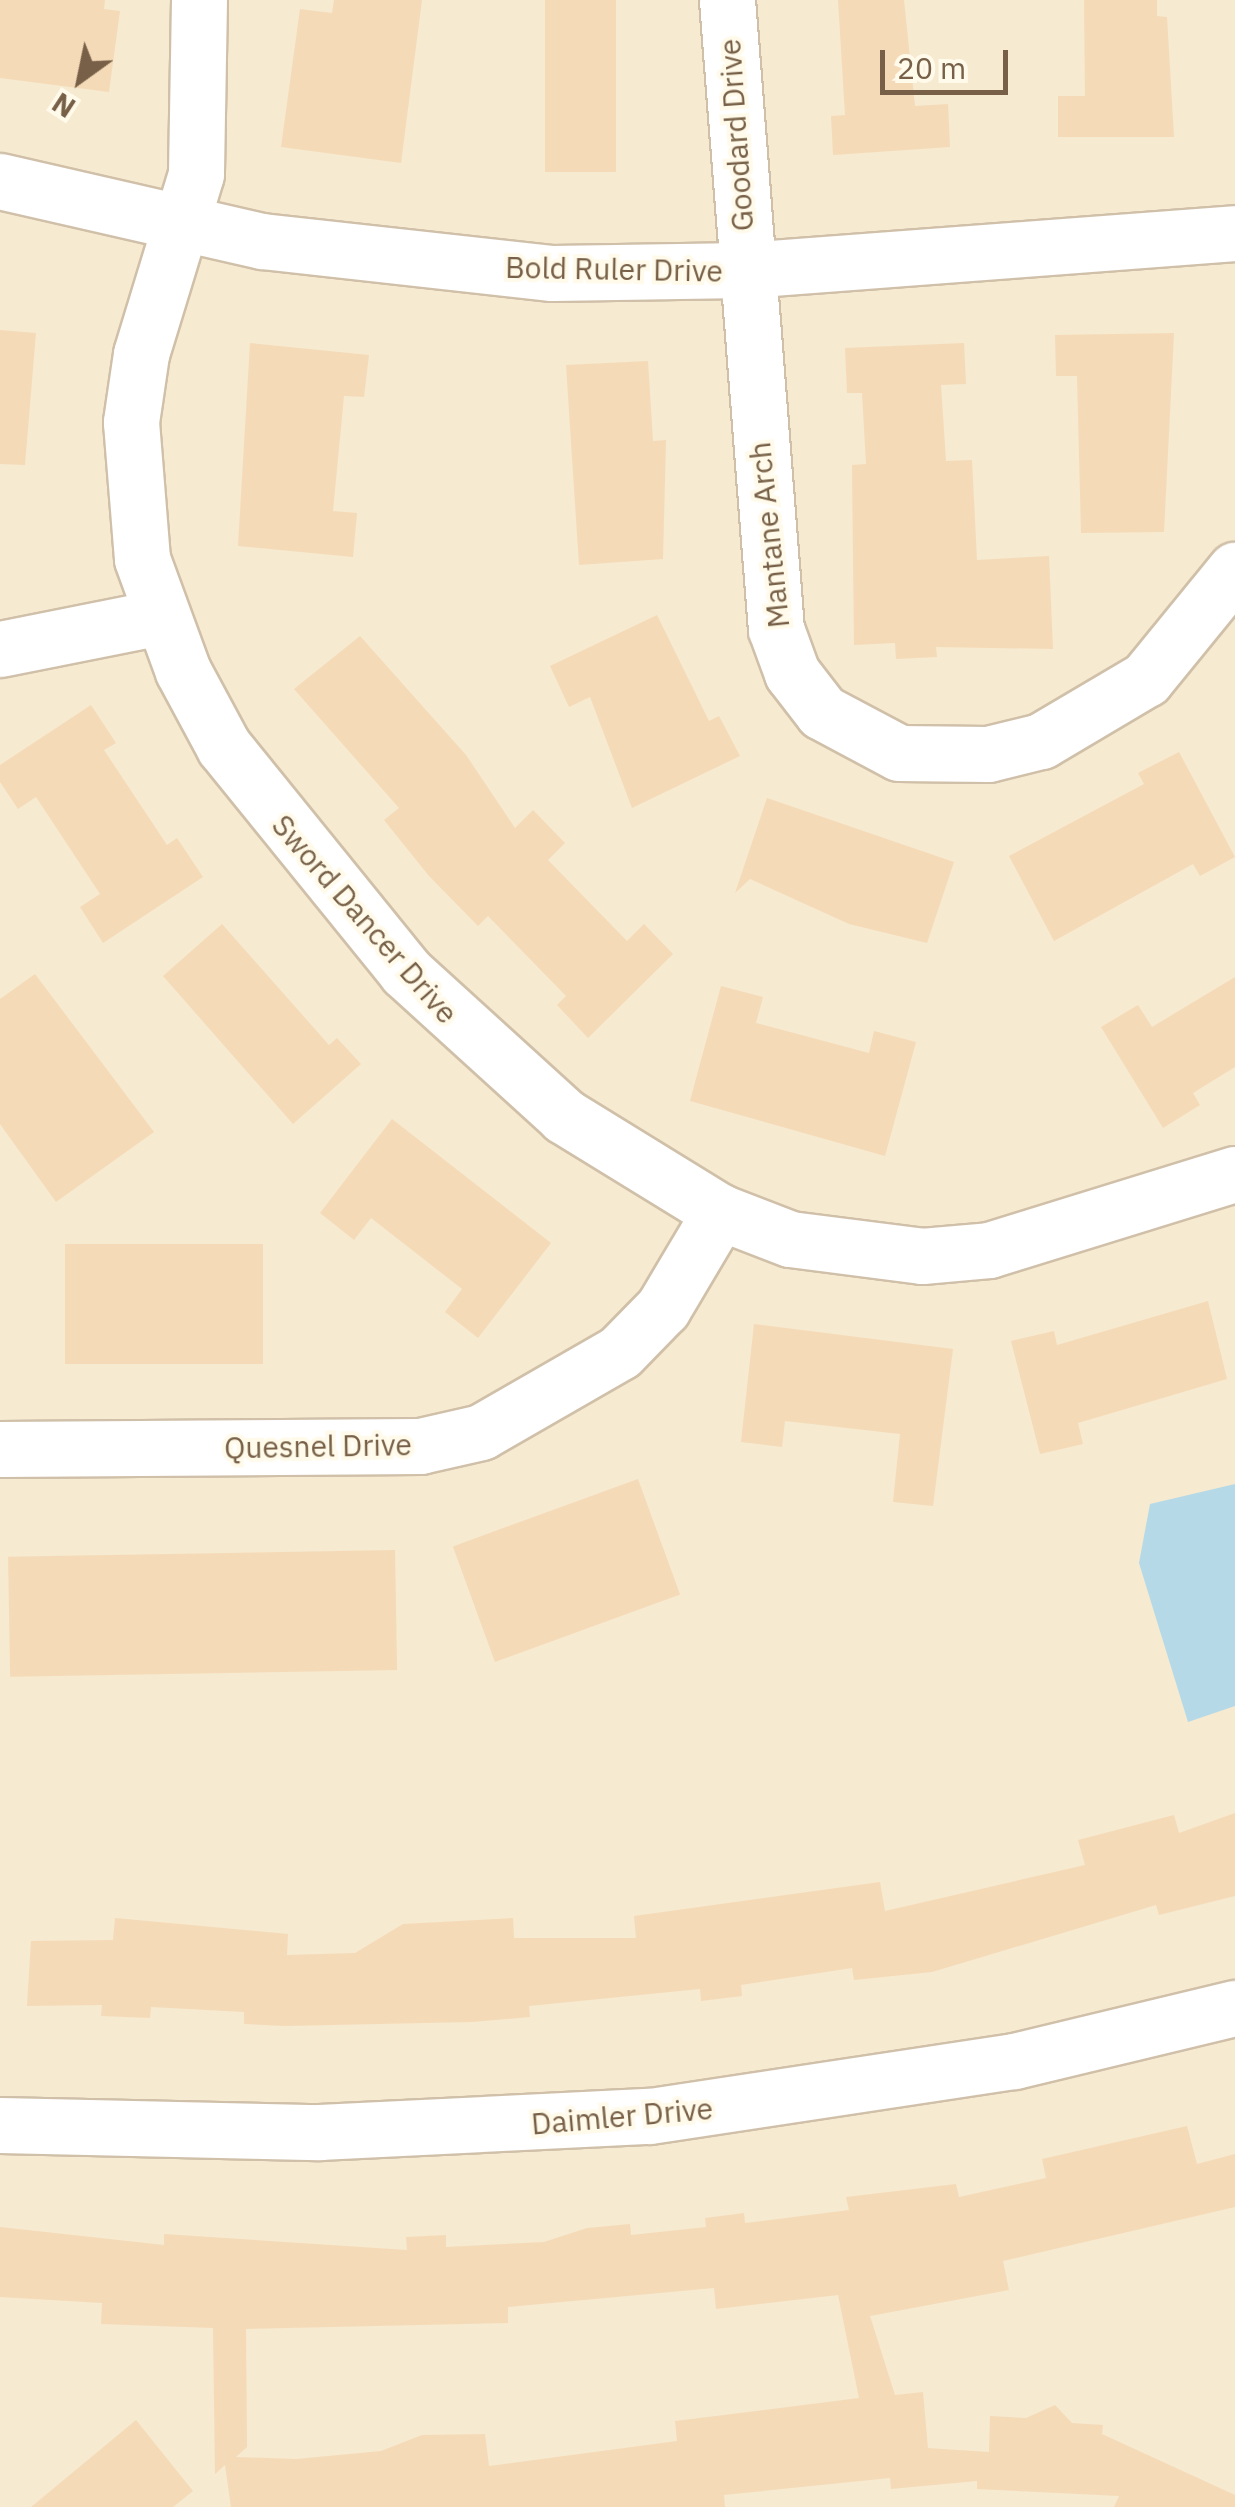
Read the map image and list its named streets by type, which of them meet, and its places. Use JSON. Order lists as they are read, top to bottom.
{
  "streets": {
    "street": [
      "Goodard Drive",
      "Bold Ruler Drive",
      "Mantane Arch",
      "Sword Dancer Drive",
      "Quesnel Drive",
      "Daimler Drive"
    ]
  },
  "crossings": [
    ["Goodard Drive", "Bold Ruler Drive"],
    ["Goodard Drive", "Mantane Arch"],
    ["Bold Ruler Drive", "Mantane Arch"],
    ["Bold Ruler Drive", "Sword Dancer Drive"],
    ["Sword Dancer Drive", "Quesnel Drive"]
  ],
  "scale_bar": "20 m",
  "north": "bottom left"
}
